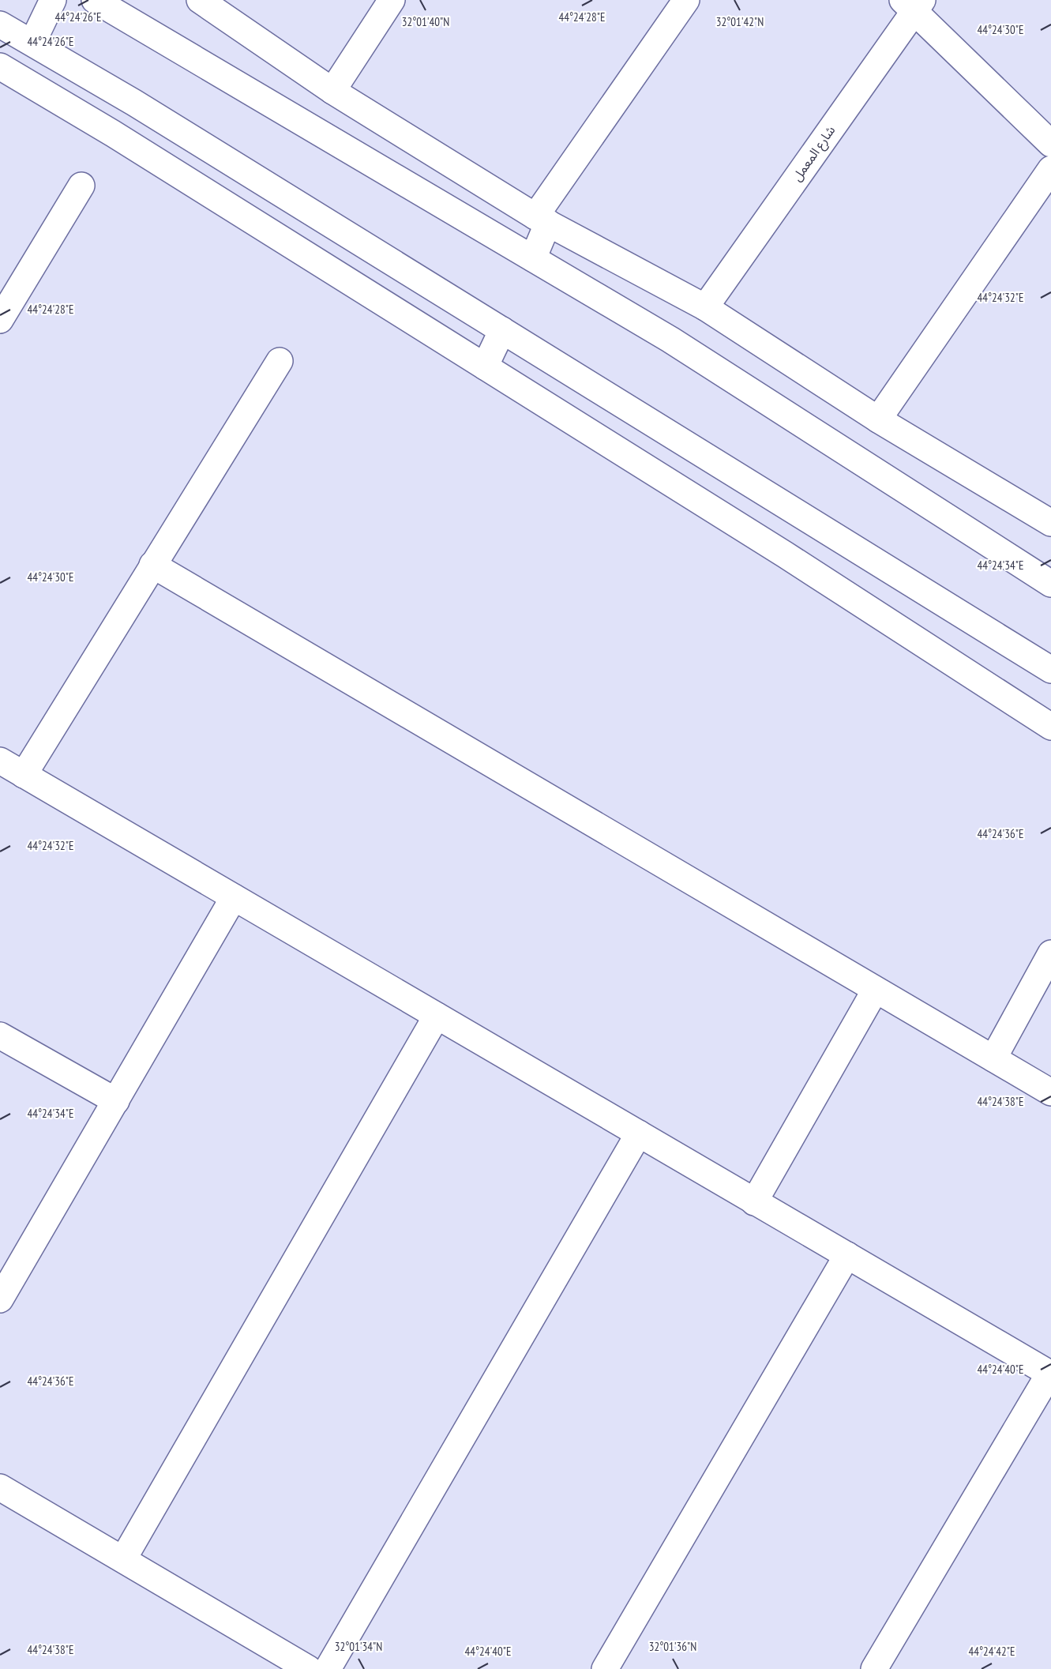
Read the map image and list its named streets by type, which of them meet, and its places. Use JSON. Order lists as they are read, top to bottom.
{
  "streets": {
    "street": ["شارع المعمل"]
  },
  "coordinates": [
    "44°24'26\"E",
    "44°24'28\"E",
    "32°01'40\"N",
    "32°01'42\"N",
    "44°24'30\"E",
    "44°24'32\"E",
    "44°24'34\"E",
    "44°24'36\"E",
    "44°24'38\"E",
    "44°24'40\"E",
    "32°01'34\"N",
    "32°01'36\"N",
    "44°24'42\"E"
  ]
}
